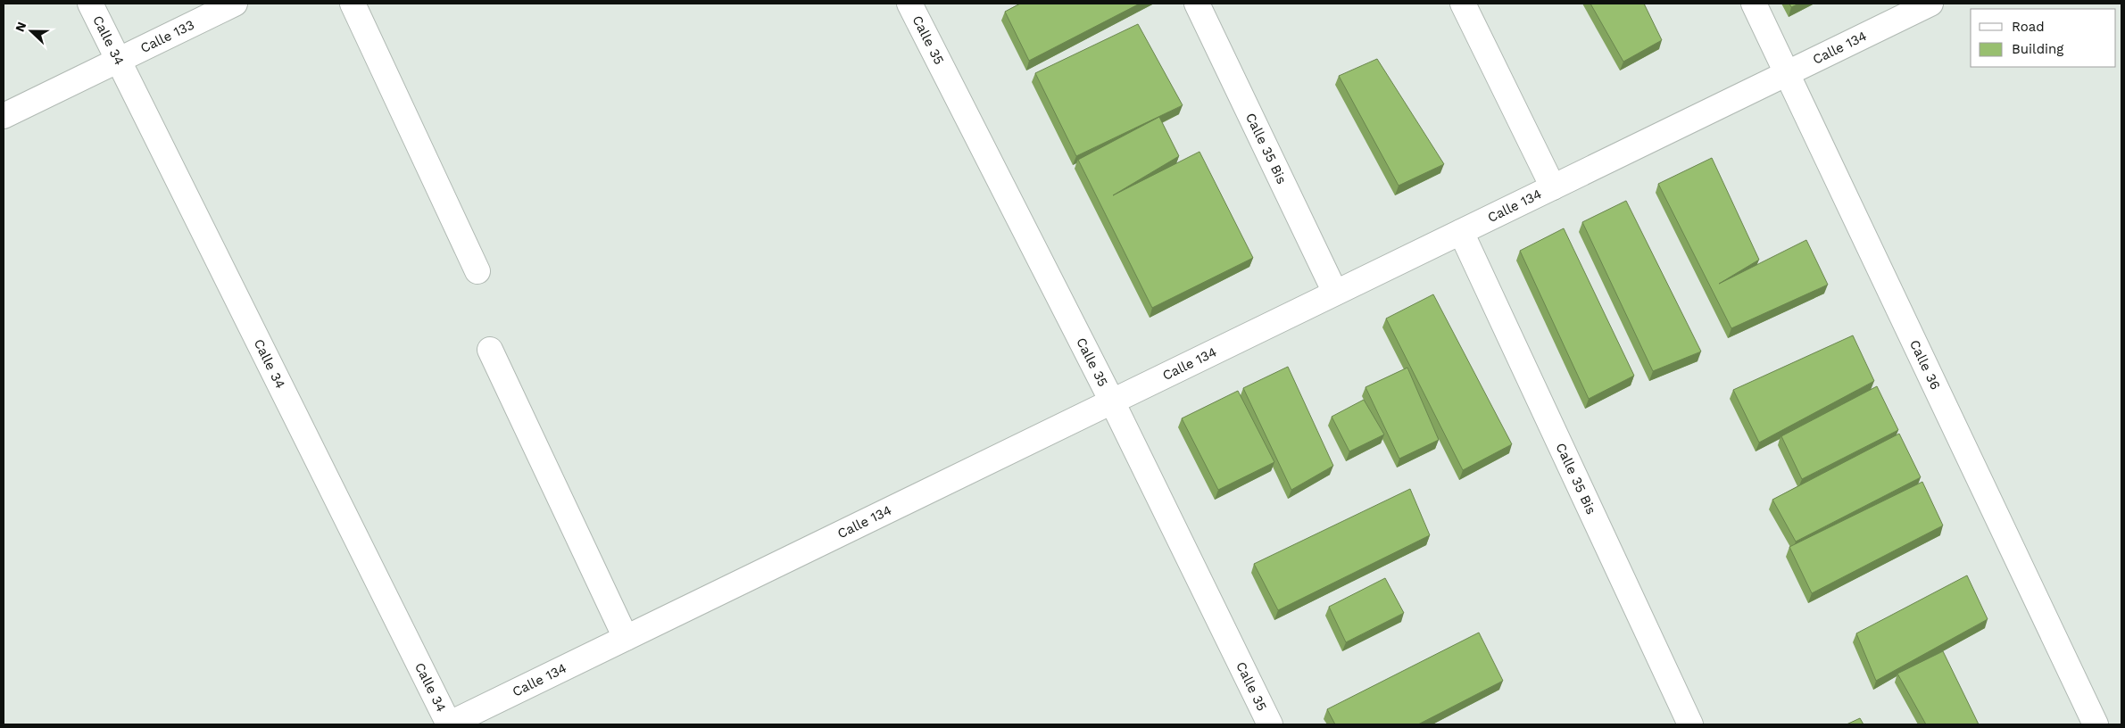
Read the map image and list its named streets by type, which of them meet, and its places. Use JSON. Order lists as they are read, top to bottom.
{
  "streets": {
    "street": [
      "Calle 133",
      "Calle 34",
      "Calle 35",
      "Calle 134",
      "Calle 35 Bis",
      "Calle 36"
    ]
  },
  "crossings": [
    ["Calle 133", "Calle 34"],
    ["Calle 34", "Calle 134"],
    ["Calle 35", "Calle 134"],
    ["Calle 134", "Calle 35 Bis"],
    ["Calle 134", "Calle 36"]
  ],
  "legend": ["Road", "Building"],
  "north": "left"
}
